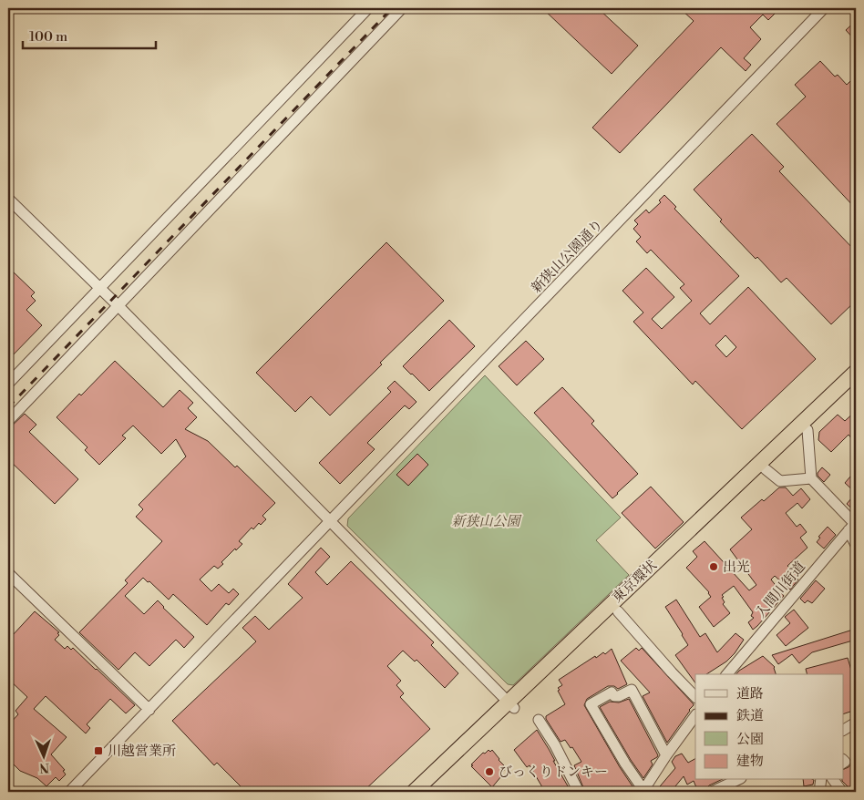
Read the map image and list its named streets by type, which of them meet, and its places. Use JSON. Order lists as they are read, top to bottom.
{
  "streets": {
    "highway": ["東京環状"],
    "street": ["新狭山公園通り", "入間川街道"]
  },
  "parks": ["新狭山公園"],
  "places": {
    "other": ["出光", "びっくりドンキー"],
    "transit": ["川越営業所"]
  },
  "legend": [
    "道路",
    "鉄道",
    "公園",
    "建物"
  ],
  "scale_bar": "100 m",
  "north": "bottom"
}
